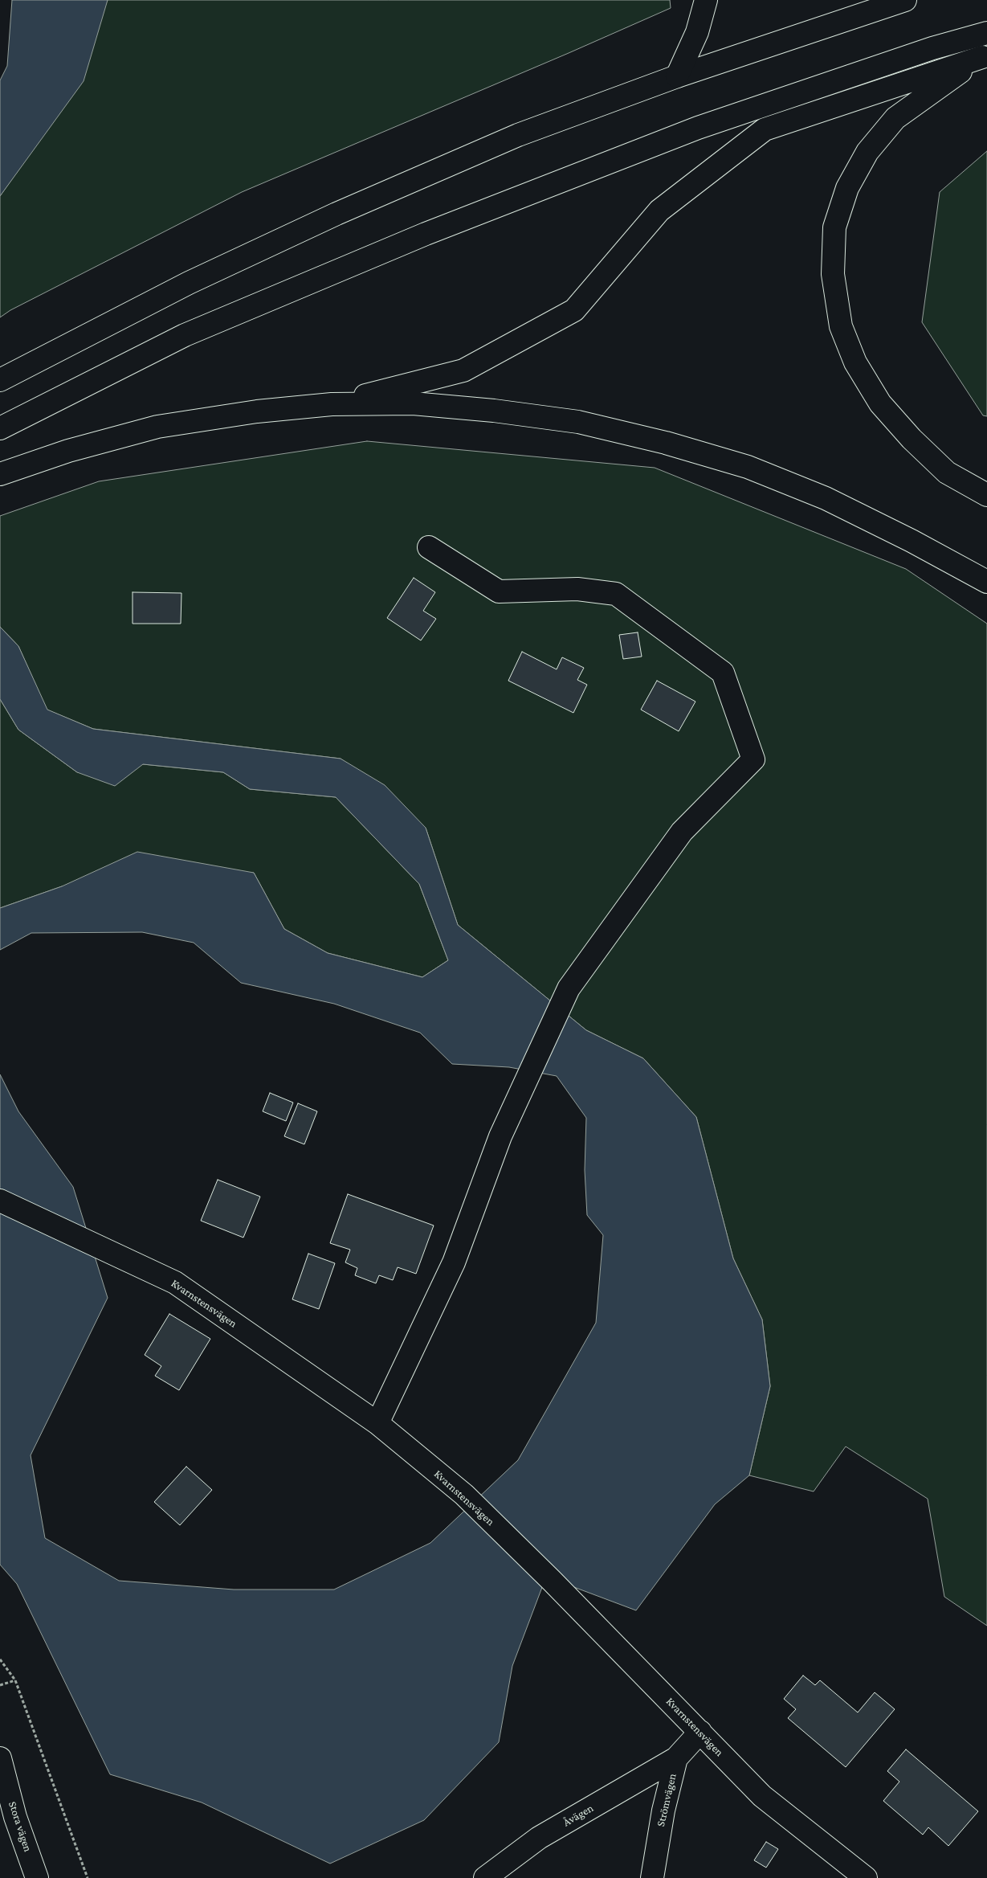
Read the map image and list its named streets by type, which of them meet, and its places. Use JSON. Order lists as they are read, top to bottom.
{
  "streets": {
    "main road": [
      "Kvarnstensvägen",
      "Strömvägen",
      "Åvägen",
      "Stora vägen"
    ]
  },
  "crossings": [
    ["Kvarnstensvägen", "Strömvägen"],
    ["Strömvägen", "Åvägen"]
  ]
}
